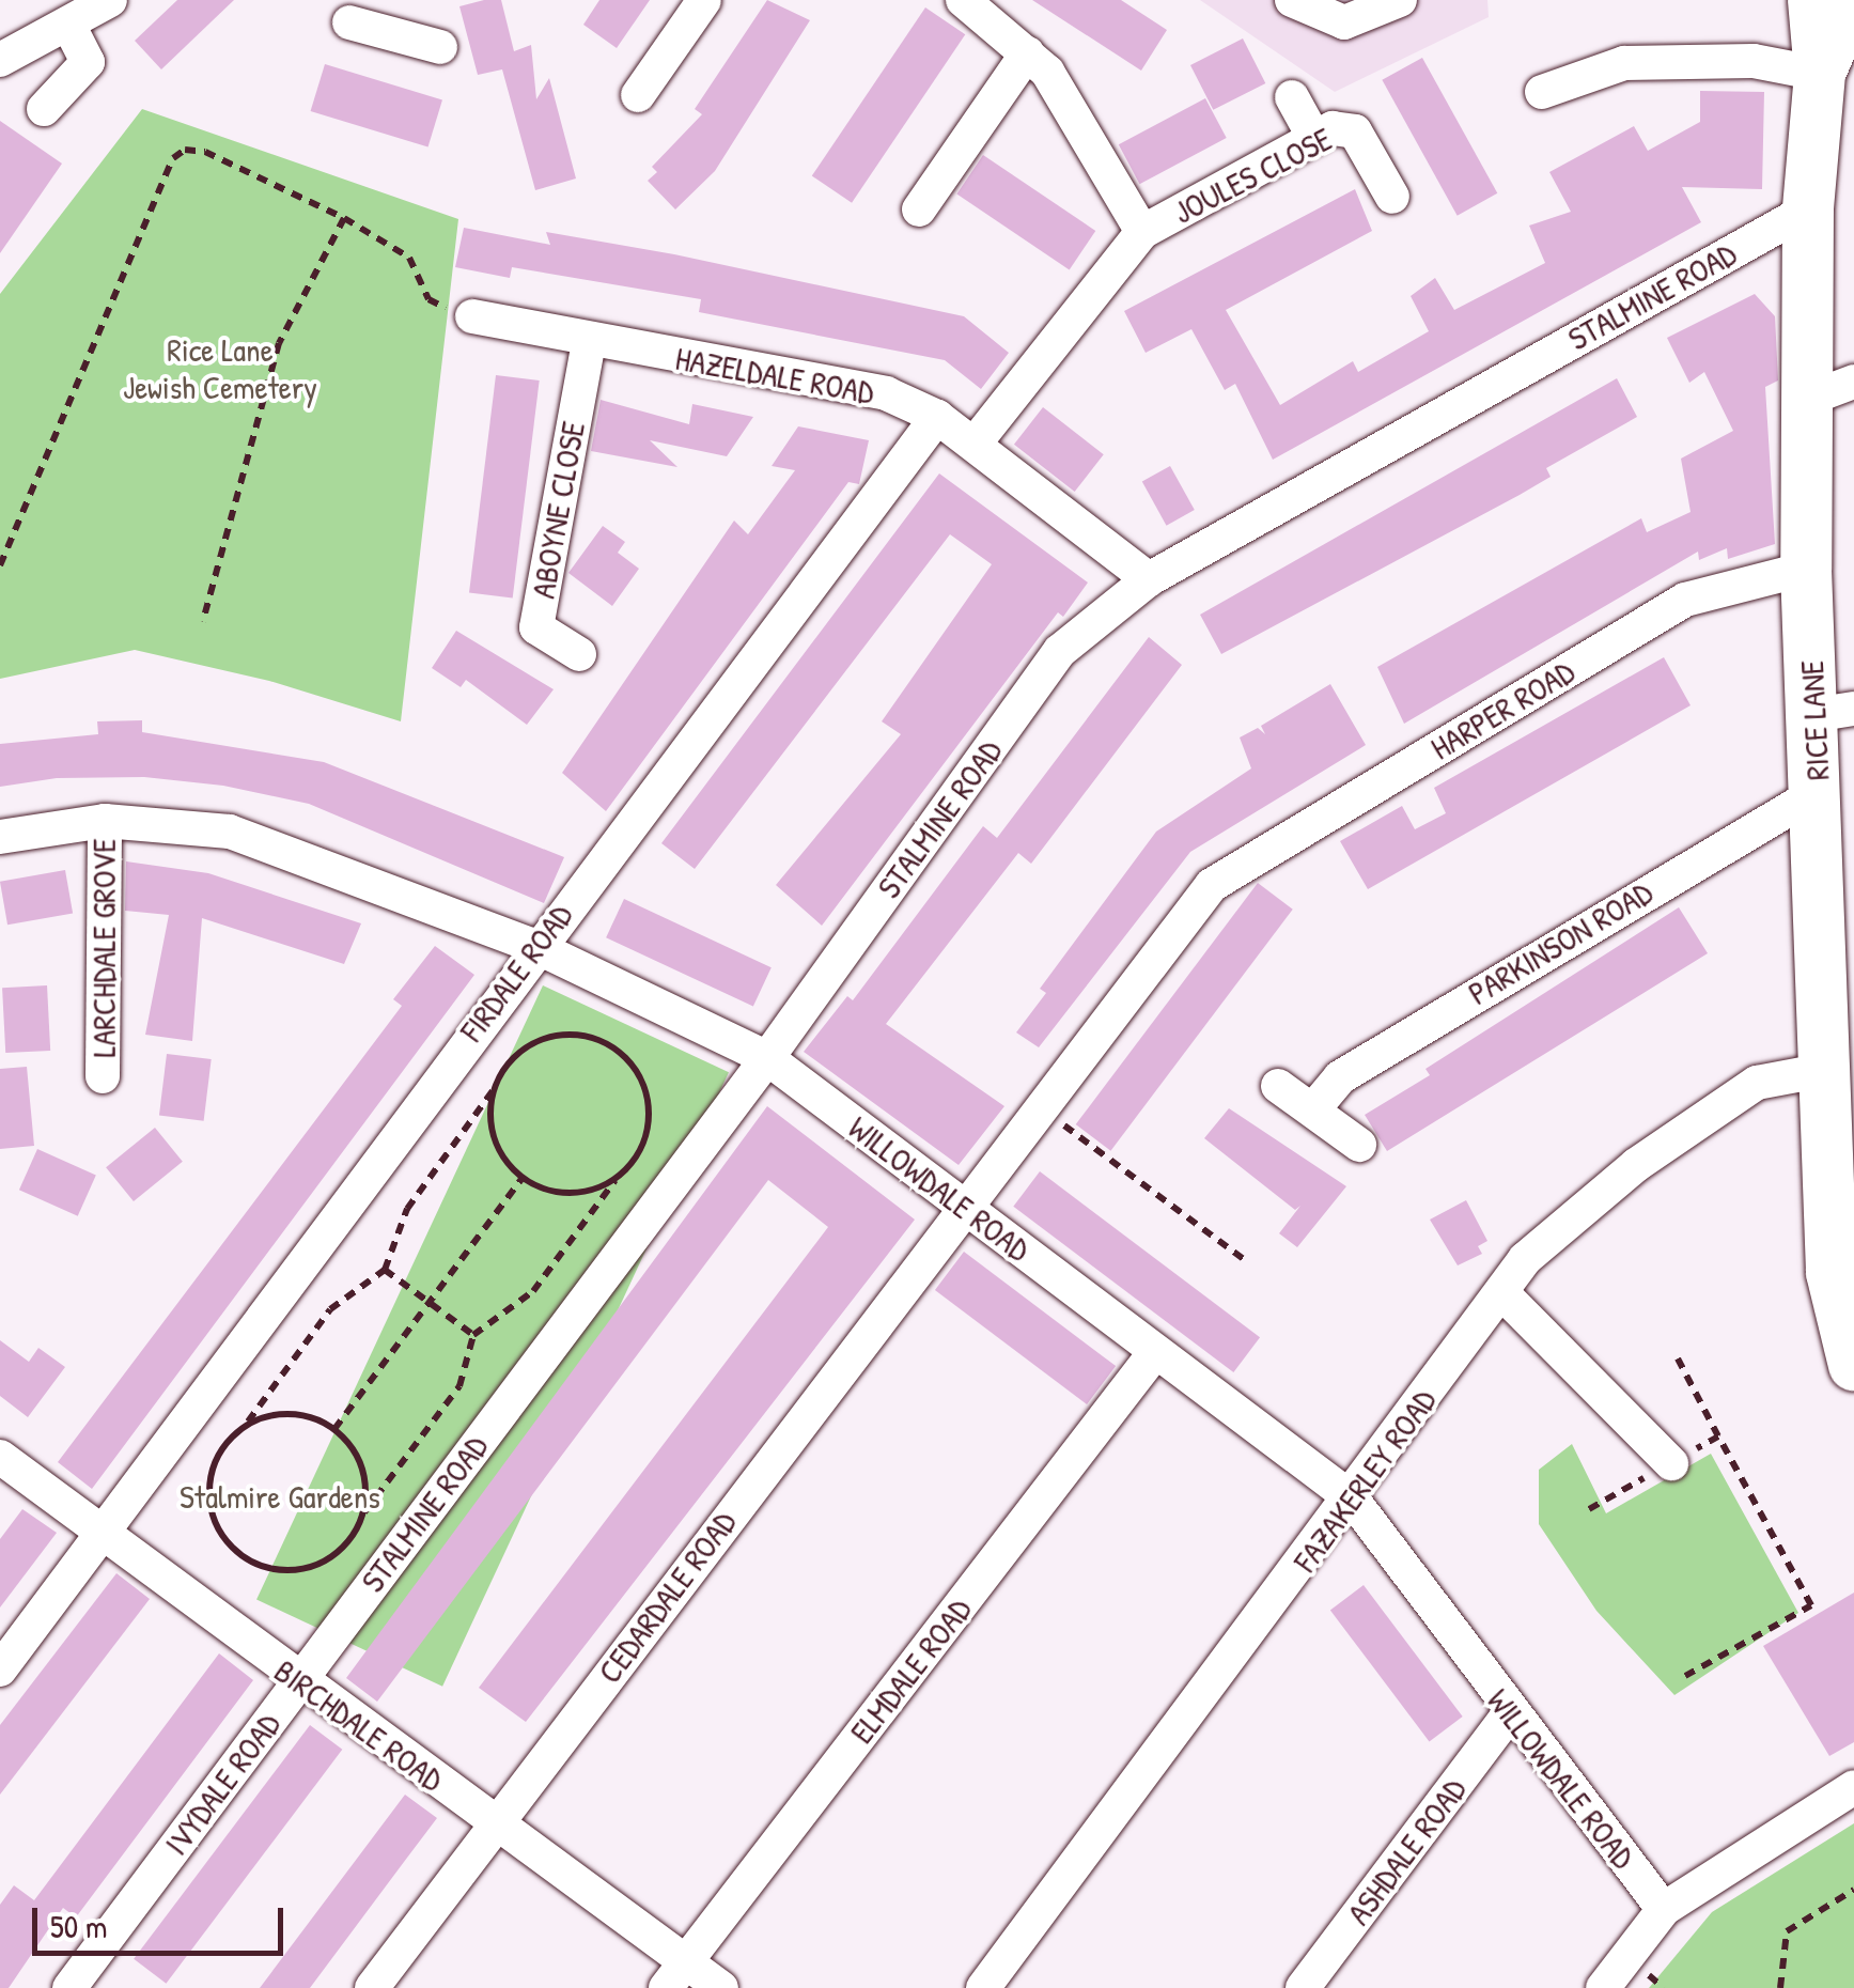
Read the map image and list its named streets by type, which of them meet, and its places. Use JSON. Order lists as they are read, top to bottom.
{
  "streets": {
    "highway": ["RICE LANE"],
    "street": [
      "JOULES CLOSE",
      "STALMINE ROAD",
      "HAZELDALE ROAD",
      "ABOYNE CLOSE",
      "HARPER ROAD",
      "PARKINSON ROAD",
      "LARCHDALE GROVE",
      "FIRDALE ROAD",
      "WILLOWDALE ROAD",
      "FAZAKERLEY ROAD",
      "CEDARDALE ROAD",
      "ELMDALE ROAD",
      "BIRCHDALE ROAD",
      "IVYDALE ROAD",
      "ASHDALE ROAD"
    ]
  },
  "crossings": [
    ["JOULES CLOSE", "HAZELDALE ROAD"],
    ["STALMINE ROAD", "HAZELDALE ROAD"],
    ["STALMINE ROAD", "RICE LANE"],
    ["STALMINE ROAD", "WILLOWDALE ROAD"],
    ["STALMINE ROAD", "BIRCHDALE ROAD"],
    ["STALMINE ROAD", "IVYDALE ROAD"],
    ["HAZELDALE ROAD", "ABOYNE CLOSE"],
    ["HAZELDALE ROAD", "FIRDALE ROAD"],
    ["HARPER ROAD", "RICE LANE"],
    ["HARPER ROAD", "CEDARDALE ROAD"],
    ["RICE LANE", "PARKINSON ROAD"],
    ["RICE LANE", "FAZAKERLEY ROAD"],
    ["LARCHDALE GROVE", "WILLOWDALE ROAD"],
    ["FIRDALE ROAD", "WILLOWDALE ROAD"],
    ["FIRDALE ROAD", "BIRCHDALE ROAD"],
    ["WILLOWDALE ROAD", "FAZAKERLEY ROAD"],
    ["WILLOWDALE ROAD", "CEDARDALE ROAD"],
    ["WILLOWDALE ROAD", "ELMDALE ROAD"],
    ["WILLOWDALE ROAD", "ASHDALE ROAD"],
    ["CEDARDALE ROAD", "BIRCHDALE ROAD"],
    ["ELMDALE ROAD", "BIRCHDALE ROAD"],
    ["BIRCHDALE ROAD", "IVYDALE ROAD"]
  ],
  "parks": ["Rice Lane Jewish Cemetery", "Stalmire Gardens"],
  "scale_bar": "50 m"
}
